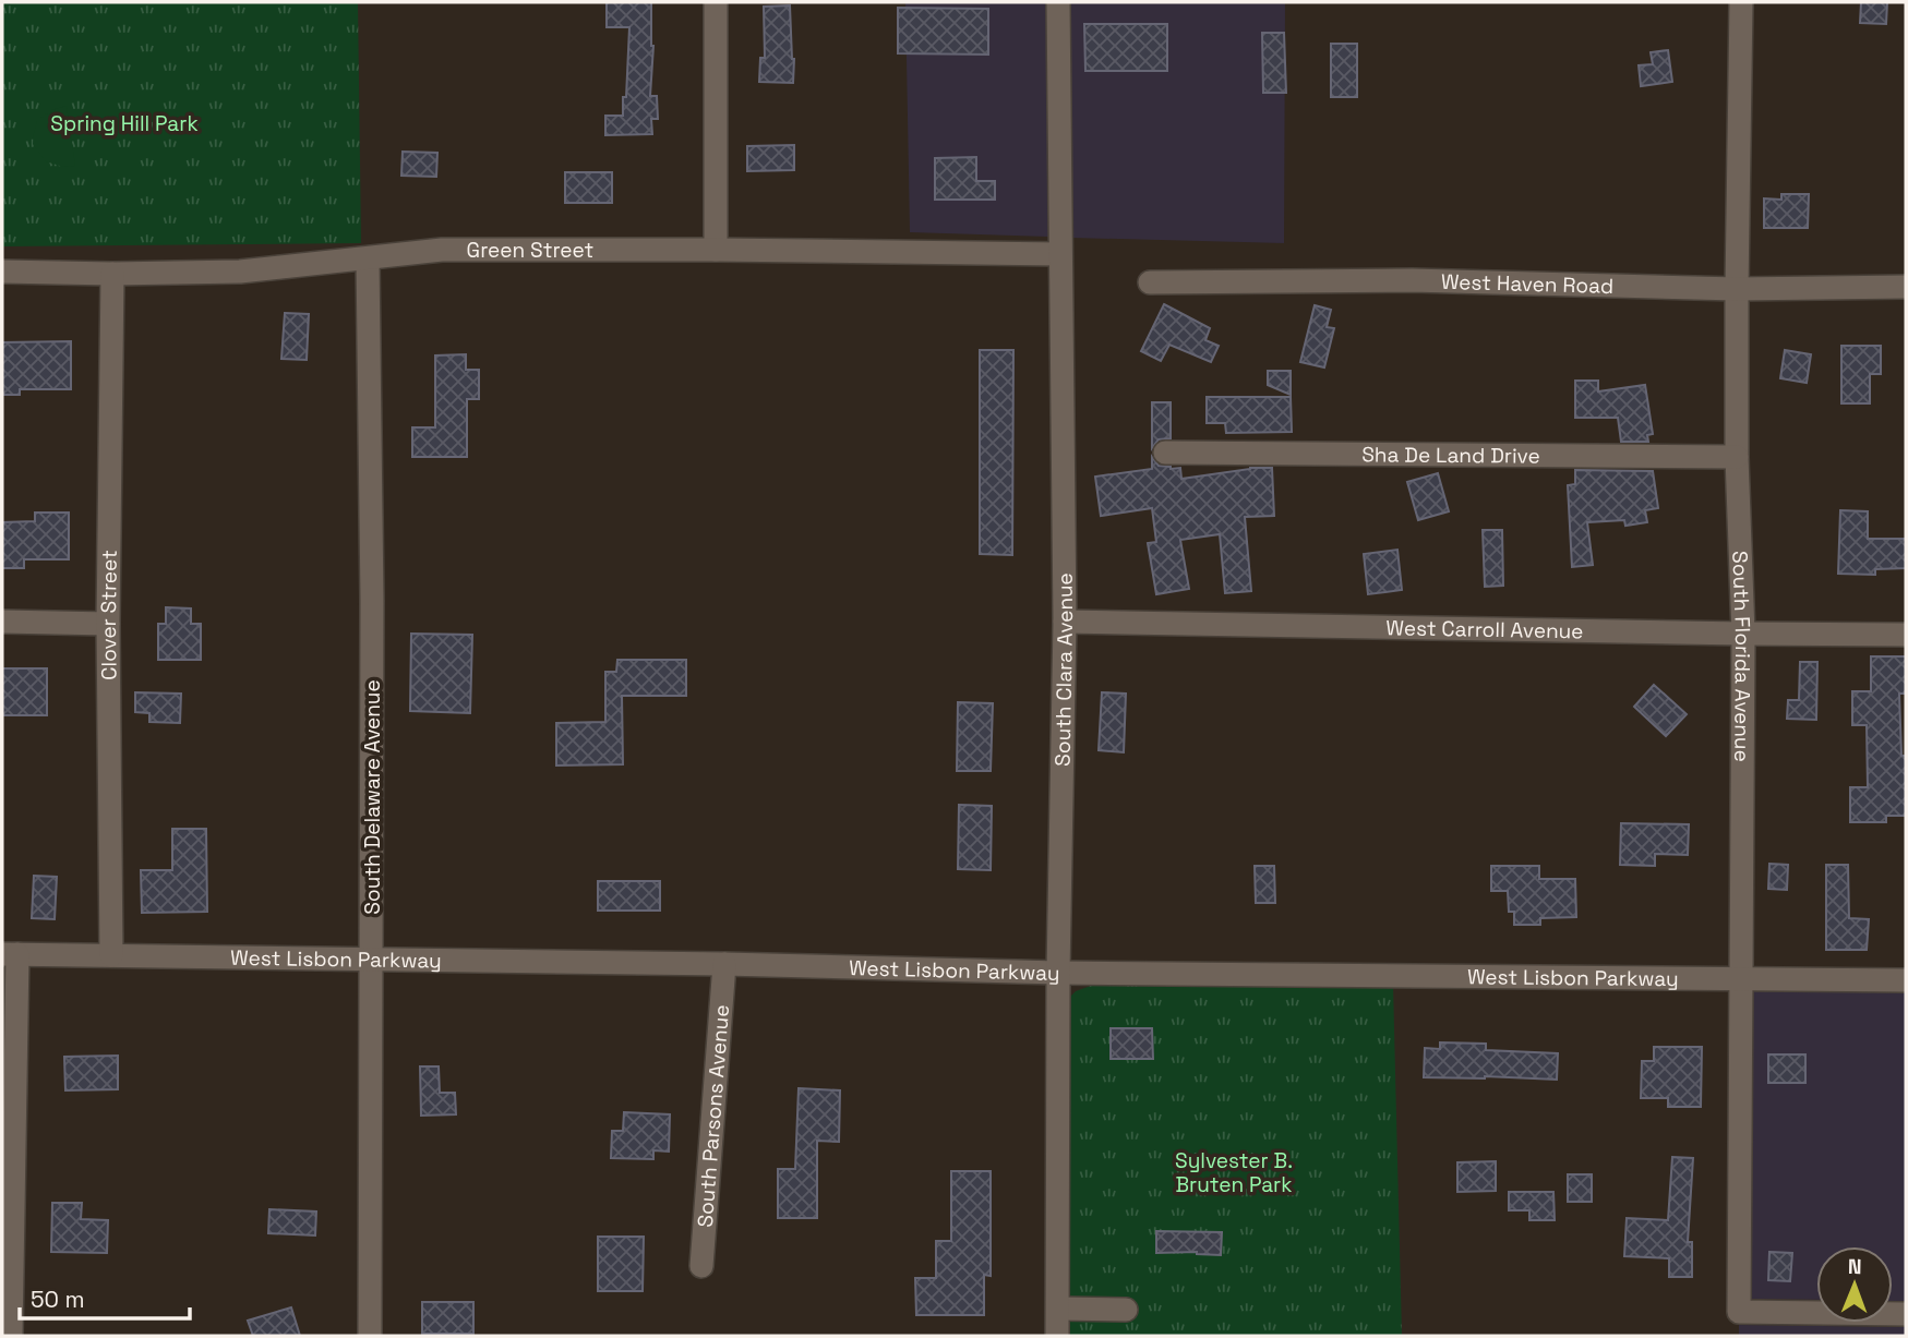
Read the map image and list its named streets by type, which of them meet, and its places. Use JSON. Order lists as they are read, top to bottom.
{
  "streets": {
    "street": [
      "Green Street",
      "West Haven Road",
      "Sha De Land Drive",
      "Clover Street",
      "West Carroll Avenue",
      "South Florida Avenue",
      "South Clara Avenue",
      "South Delaware Avenue",
      "West Lisbon Parkway",
      "South Parsons Avenue"
    ]
  },
  "crossings": [
    ["Green Street", "Clover Street"],
    ["Green Street", "South Clara Avenue"],
    ["Green Street", "South Delaware Avenue"],
    ["West Haven Road", "South Florida Avenue"],
    ["Sha De Land Drive", "South Florida Avenue"],
    ["Clover Street", "West Lisbon Parkway"],
    ["West Carroll Avenue", "South Florida Avenue"],
    ["West Carroll Avenue", "South Clara Avenue"],
    ["South Florida Avenue", "West Lisbon Parkway"],
    ["South Clara Avenue", "West Lisbon Parkway"],
    ["South Delaware Avenue", "West Lisbon Parkway"],
    ["West Lisbon Parkway", "South Parsons Avenue"]
  ],
  "parks": ["Spring Hill Park", "Sylvester B. Bruten Park"],
  "scale_bar": "50 m",
  "north": "top"
}
